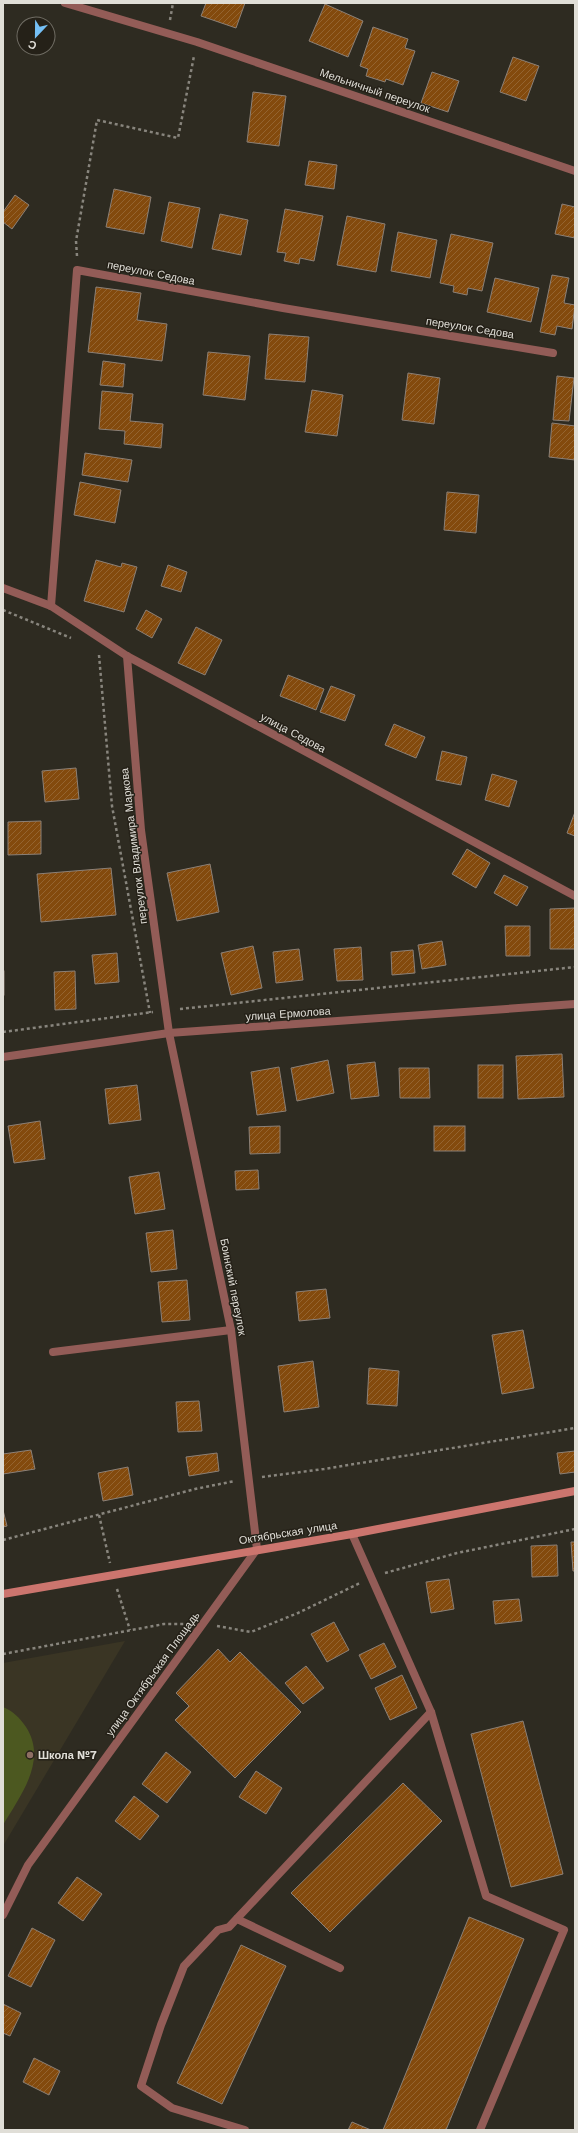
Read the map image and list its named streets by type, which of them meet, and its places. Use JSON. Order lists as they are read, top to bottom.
{
  "streets": {
    "main road": ["Октябрьская улица"],
    "street": [
      "Мельничный переулок",
      "переулок Седова",
      "улица Седова",
      "переулок Владимира Маркова",
      "улица Ермолова",
      "Боинский переулок",
      "улица Октябрьская Площадь"
    ]
  },
  "crossings": [
    ["улица Седова", "переулок Владимира Маркова"],
    ["переулок Владимира Маркова", "улица Ермолова"],
    ["переулок Владимира Маркова", "Боинский переулок"],
    ["улица Ермолова", "Боинский переулок"],
    ["Боинский переулок", "Октябрьская улица"],
    ["Боинский переулок", "улица Октябрьская Площадь"],
    ["Октябрьская улица", "улица Октябрьская Площадь"]
  ],
  "places": ["Школа №7"],
  "north": "bottom"
}
